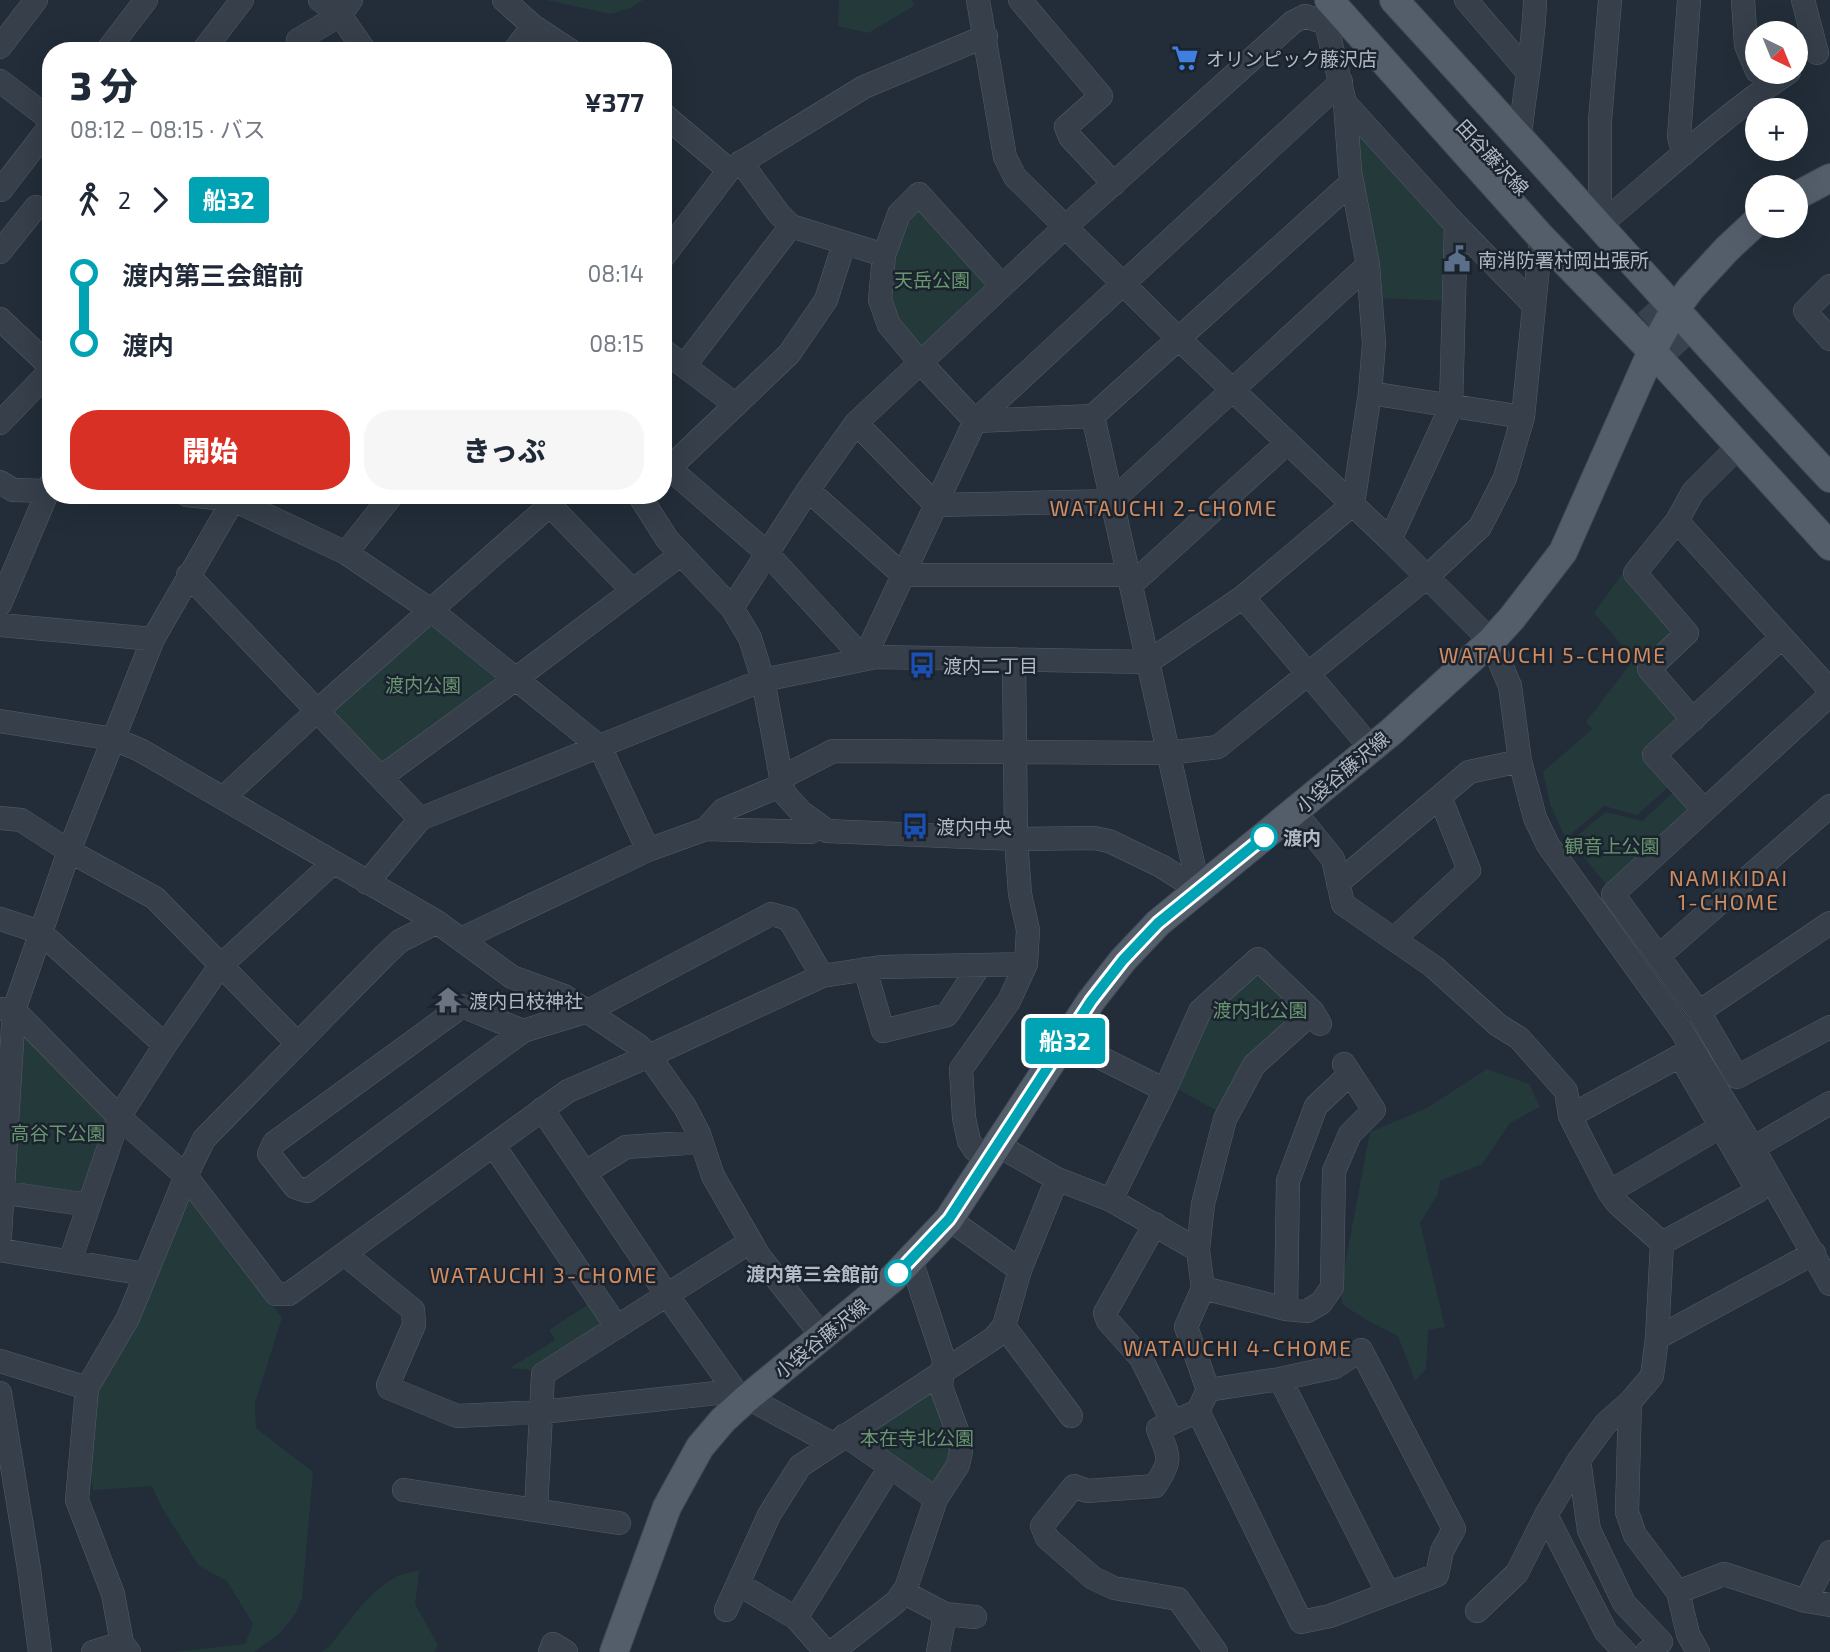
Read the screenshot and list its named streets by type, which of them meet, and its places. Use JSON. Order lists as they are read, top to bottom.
{
  "streets": {
    "main road": ["田谷藤沢線", "小袋谷藤沢線"]
  },
  "crossings": [
    ["田谷藤沢線", "小袋谷藤沢線"]
  ],
  "districts": [
    "WATAUCHI 2-CHOME",
    "WATAUCHI 5-CHOME",
    "NAMIKIDAI 1-CHOME",
    "WATAUCHI 3-CHOME",
    "WATAUCHI 4-CHOME"
  ],
  "parks": [
    "天岳公園",
    "渡内公園",
    "観音上公園",
    "渡内北公園",
    "高谷下公園",
    "本在寺北公園"
  ],
  "places": {
    "supermarket": ["オリンピック藤沢店"],
    "public building": ["南消防署村岡出張所"],
    "bus stop": ["渡内二丁目", "渡内中央"],
    "other": ["渡内", "渡内第三会館前"],
    "temple": ["渡内日枝神社"]
  },
  "lines": ["bus line 船32"],
  "north": "bottom right",
  "page": {
    "on_map": "船32",
    "map_buttons": ["+", "−"],
    "heading": ["3 分", "08:12 – 08:15 · バス", "¥377"],
    "legs": ["2", "船32"],
    "list": [
      {
        "name": "渡内第三会館前",
        "value": "08:14"
      },
      {
        "name": "渡内",
        "value": "08:15"
      }
    ],
    "buttons": ["開始", "きっぷ"]
  }
}
